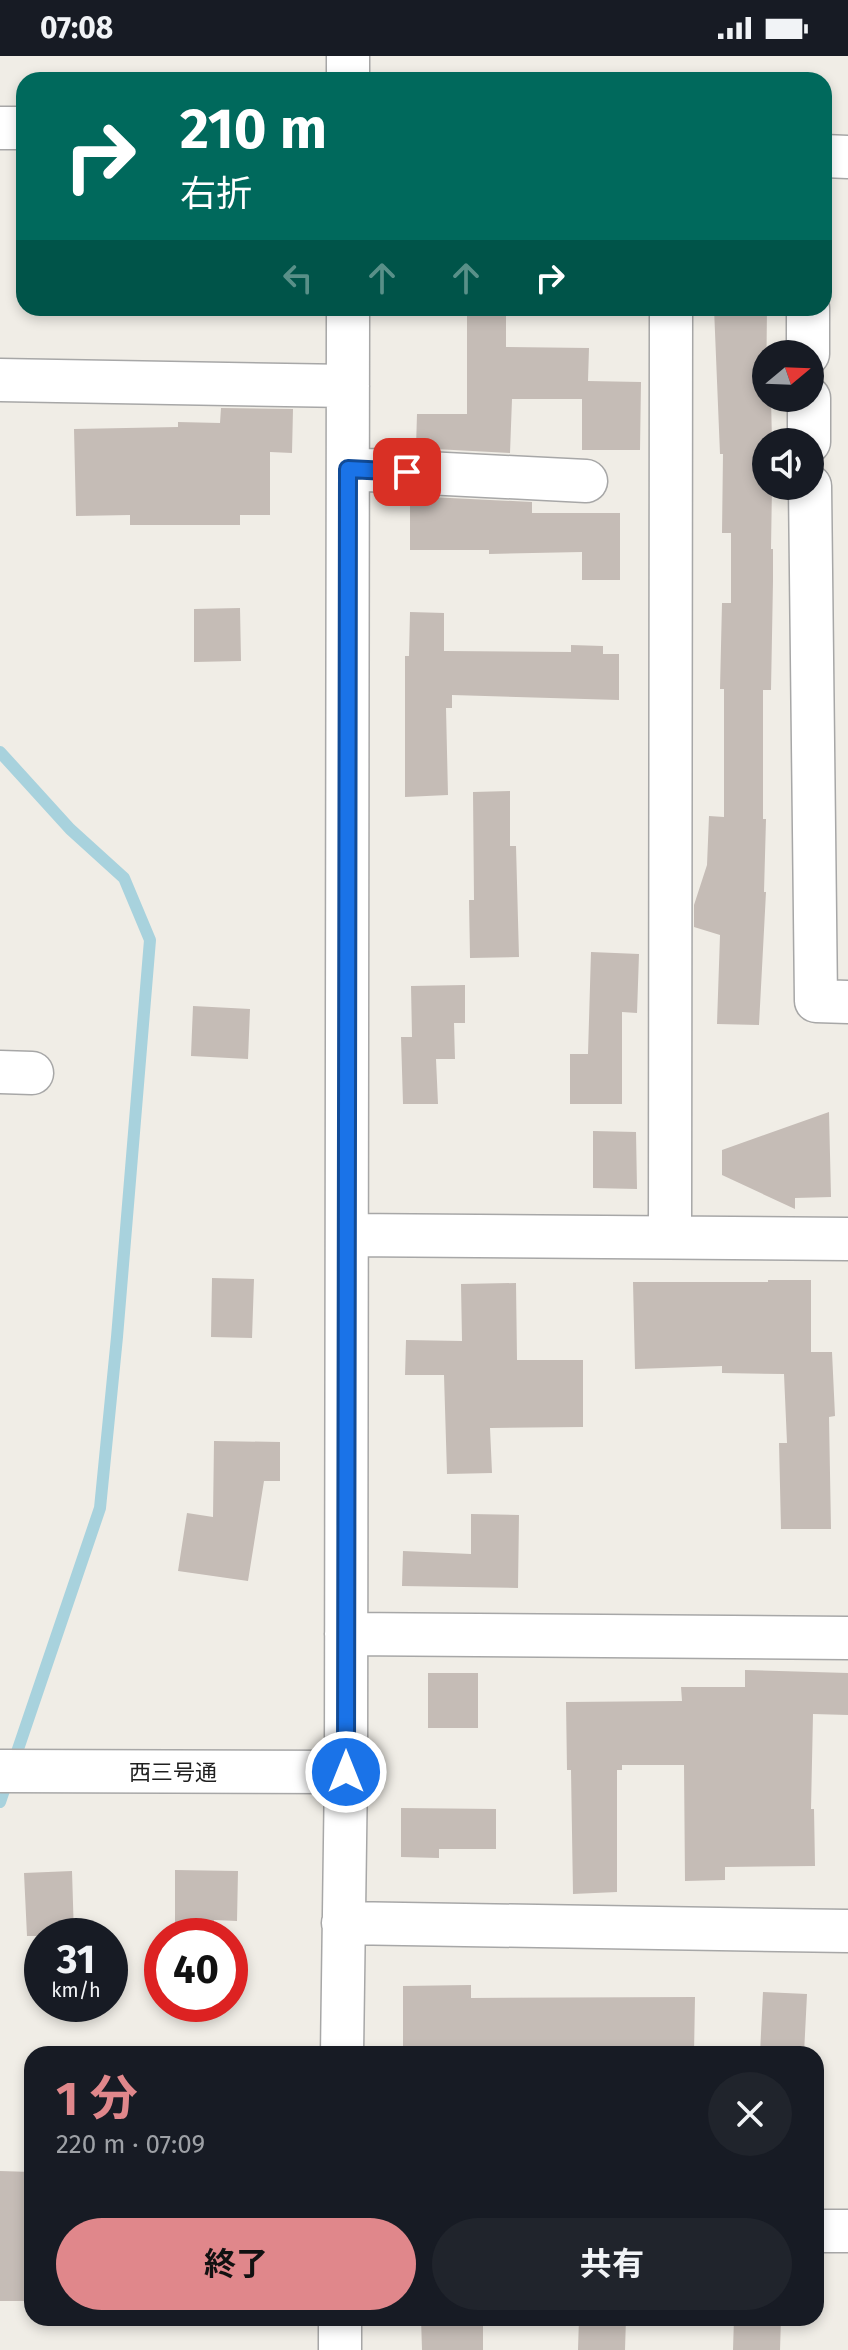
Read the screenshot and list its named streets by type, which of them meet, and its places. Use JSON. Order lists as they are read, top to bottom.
{
  "streets": {
    "street": ["西三号通"]
  },
  "north": "right",
  "page": {
    "status": "07:08",
    "turn": ["210 m", "右折"],
    "speed": "31 km/h",
    "limit": "40",
    "heading": ["1 分", "220 m · 07:09"],
    "buttons": ["終了", "共有"]
  }
}
